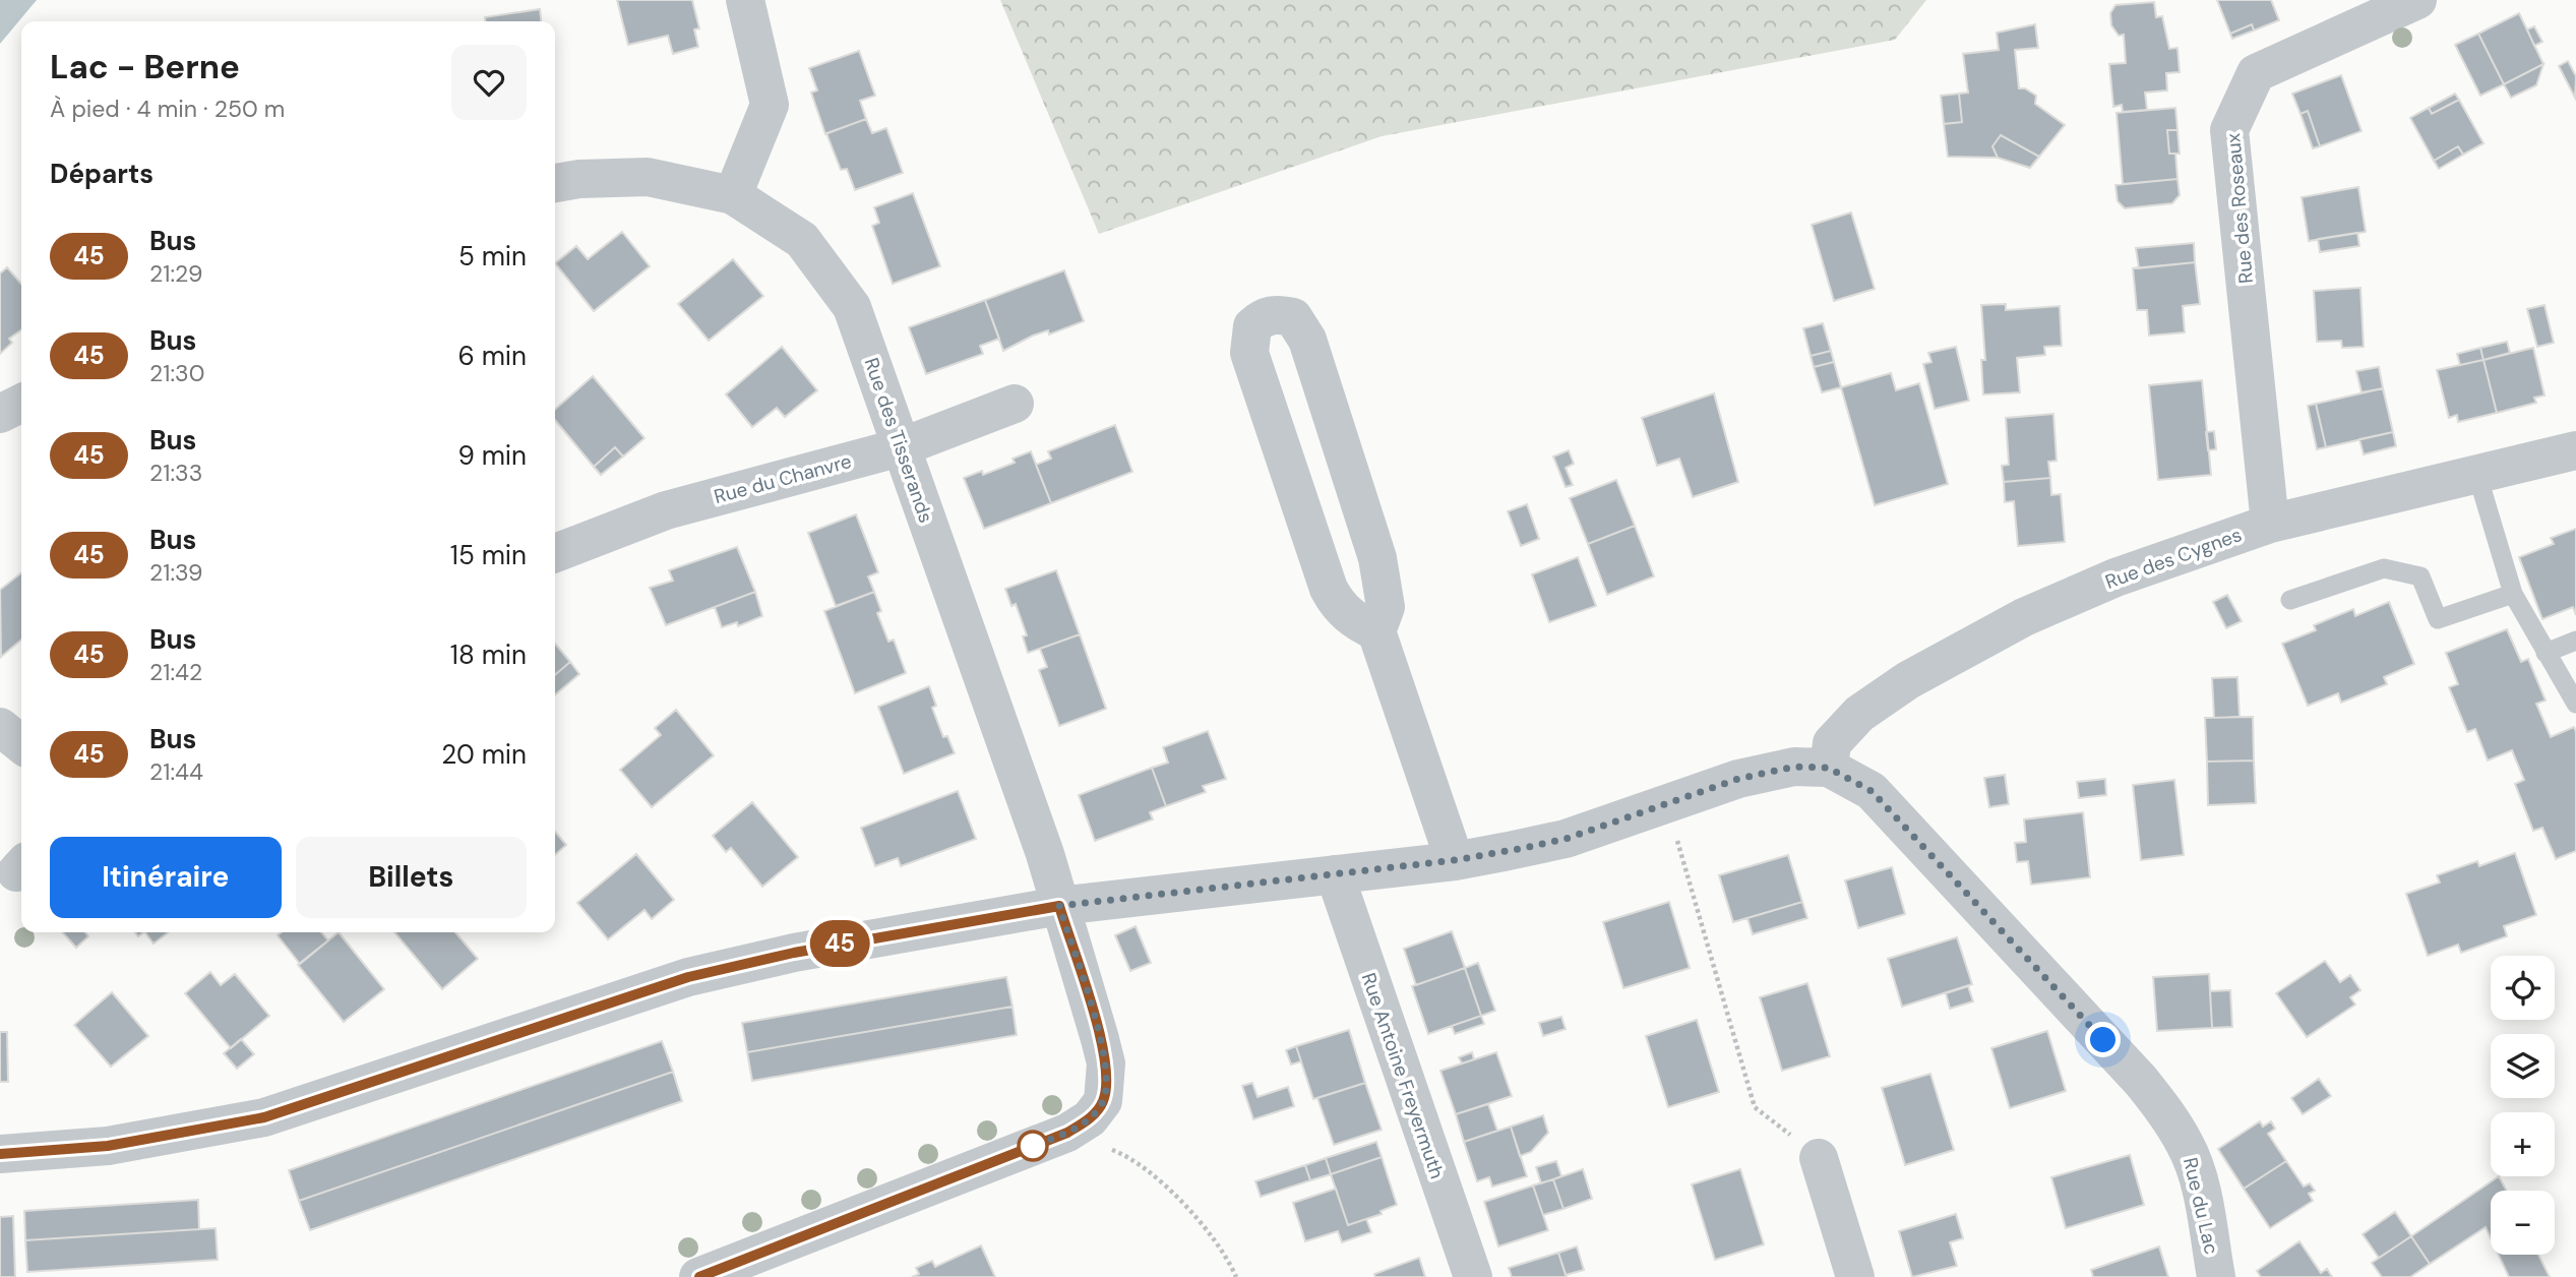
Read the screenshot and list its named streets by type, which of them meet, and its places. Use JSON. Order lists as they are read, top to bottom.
{
  "streets": {
    "street": [
      "Rue des Roseaux",
      "Rue des Tisserands",
      "Rue du Chanvre",
      "Rue des Cygnes",
      "Rue Antoine Freyermuth",
      "Rue du Lac"
    ]
  },
  "crossings": [
    ["Rue des Roseaux", "Rue des Cygnes"],
    ["Rue des Tisserands", "Rue du Chanvre"],
    ["Rue des Tisserands", "Rue du Lac"],
    ["Rue des Cygnes", "Rue du Lac"],
    ["Rue Antoine Freyermuth", "Rue du Lac"]
  ],
  "lines": ["bus line 45"],
  "page": {
    "on_map": "45",
    "heading": [
      ["Lac - Berne", "À pied · 4 min · 250 m"],
      "Départs"
    ],
    "list": [
      {
        "mark": "45",
        "name": "Bus",
        "note": "21:29",
        "value": "5 min"
      },
      {
        "mark": "45",
        "name": "Bus",
        "note": "21:30",
        "value": "6 min"
      },
      {
        "mark": "45",
        "name": "Bus",
        "note": "21:33",
        "value": "9 min"
      },
      {
        "mark": "45",
        "name": "Bus",
        "note": "21:39",
        "value": "15 min"
      },
      {
        "mark": "45",
        "name": "Bus",
        "note": "21:42",
        "value": "18 min"
      },
      {
        "mark": "45",
        "name": "Bus",
        "note": "21:44",
        "value": "20 min"
      }
    ],
    "buttons": ["Itinéraire", "Billets"],
    "map_buttons": ["+", "−"]
  }
}
